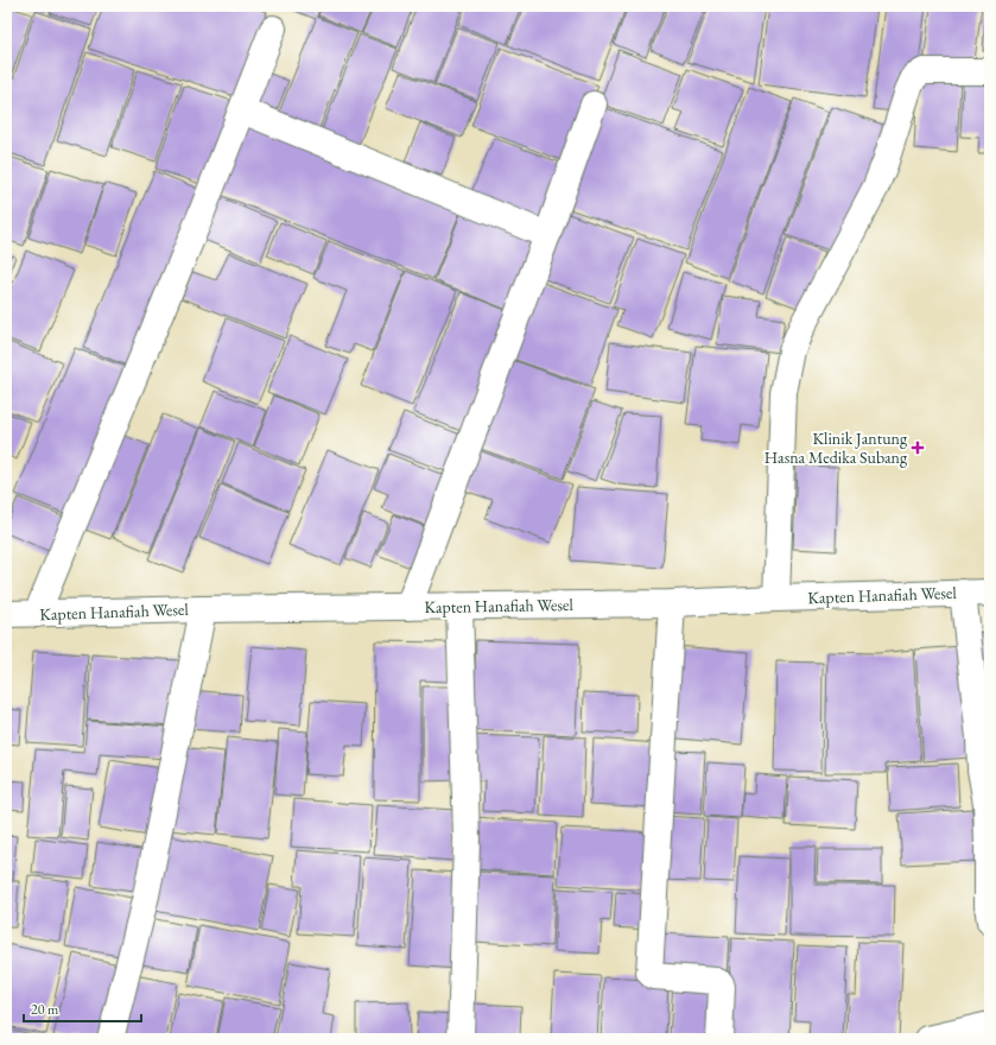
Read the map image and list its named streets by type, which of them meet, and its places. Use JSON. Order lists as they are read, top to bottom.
{
  "streets": {
    "street": ["Kapten Hanafiah Wesel"]
  },
  "places": {
    "health": ["Klinik Jantung Hasna Medika Subang"]
  },
  "scale_bar": "20 m"
}
